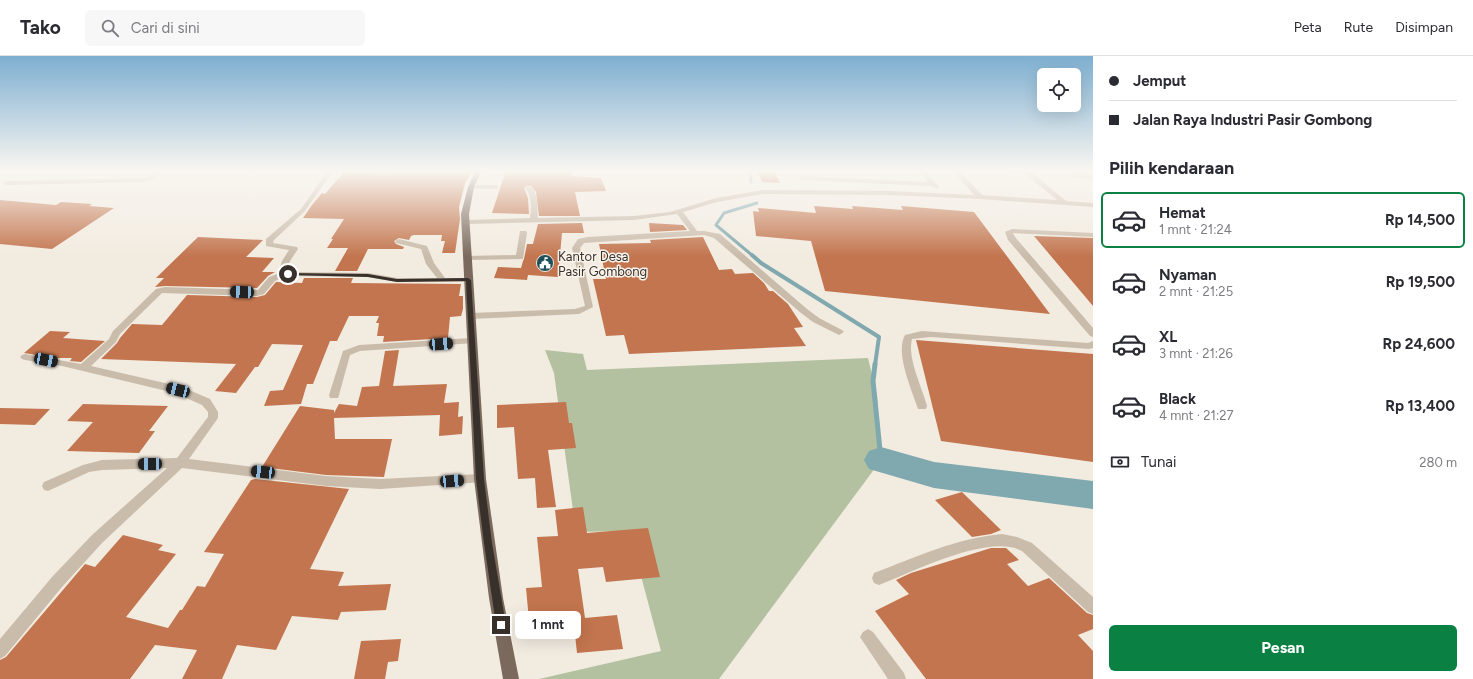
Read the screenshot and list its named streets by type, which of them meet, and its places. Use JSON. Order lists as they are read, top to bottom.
{
  "places": {
    "public building": ["Kantor Desa Pasir Gombong"]
  },
  "page": {
    "header": "Tako",
    "search": "Cari di sini",
    "nav": ["Peta", "Rute", "Disimpan"],
    "banner": ["Jemput", "Jalan Raya Industri Pasir Gombong"],
    "heading": "Pilih kendaraan",
    "list": [
      {
        "name": "Hemat",
        "note": "1 mnt · 21:24",
        "value": "Rp 14,500"
      },
      {
        "name": "Nyaman",
        "note": "2 mnt · 21:25",
        "value": "Rp 19,500"
      },
      {
        "name": "XL",
        "note": "3 mnt · 21:26",
        "value": "Rp 24,600"
      },
      {
        "name": "Black",
        "note": "4 mnt · 21:27",
        "value": "Rp 13,400"
      }
    ],
    "pay": ["Tunai", "280 m"],
    "bubble": "1 mnt",
    "buttons": "Pesan"
  }
}
